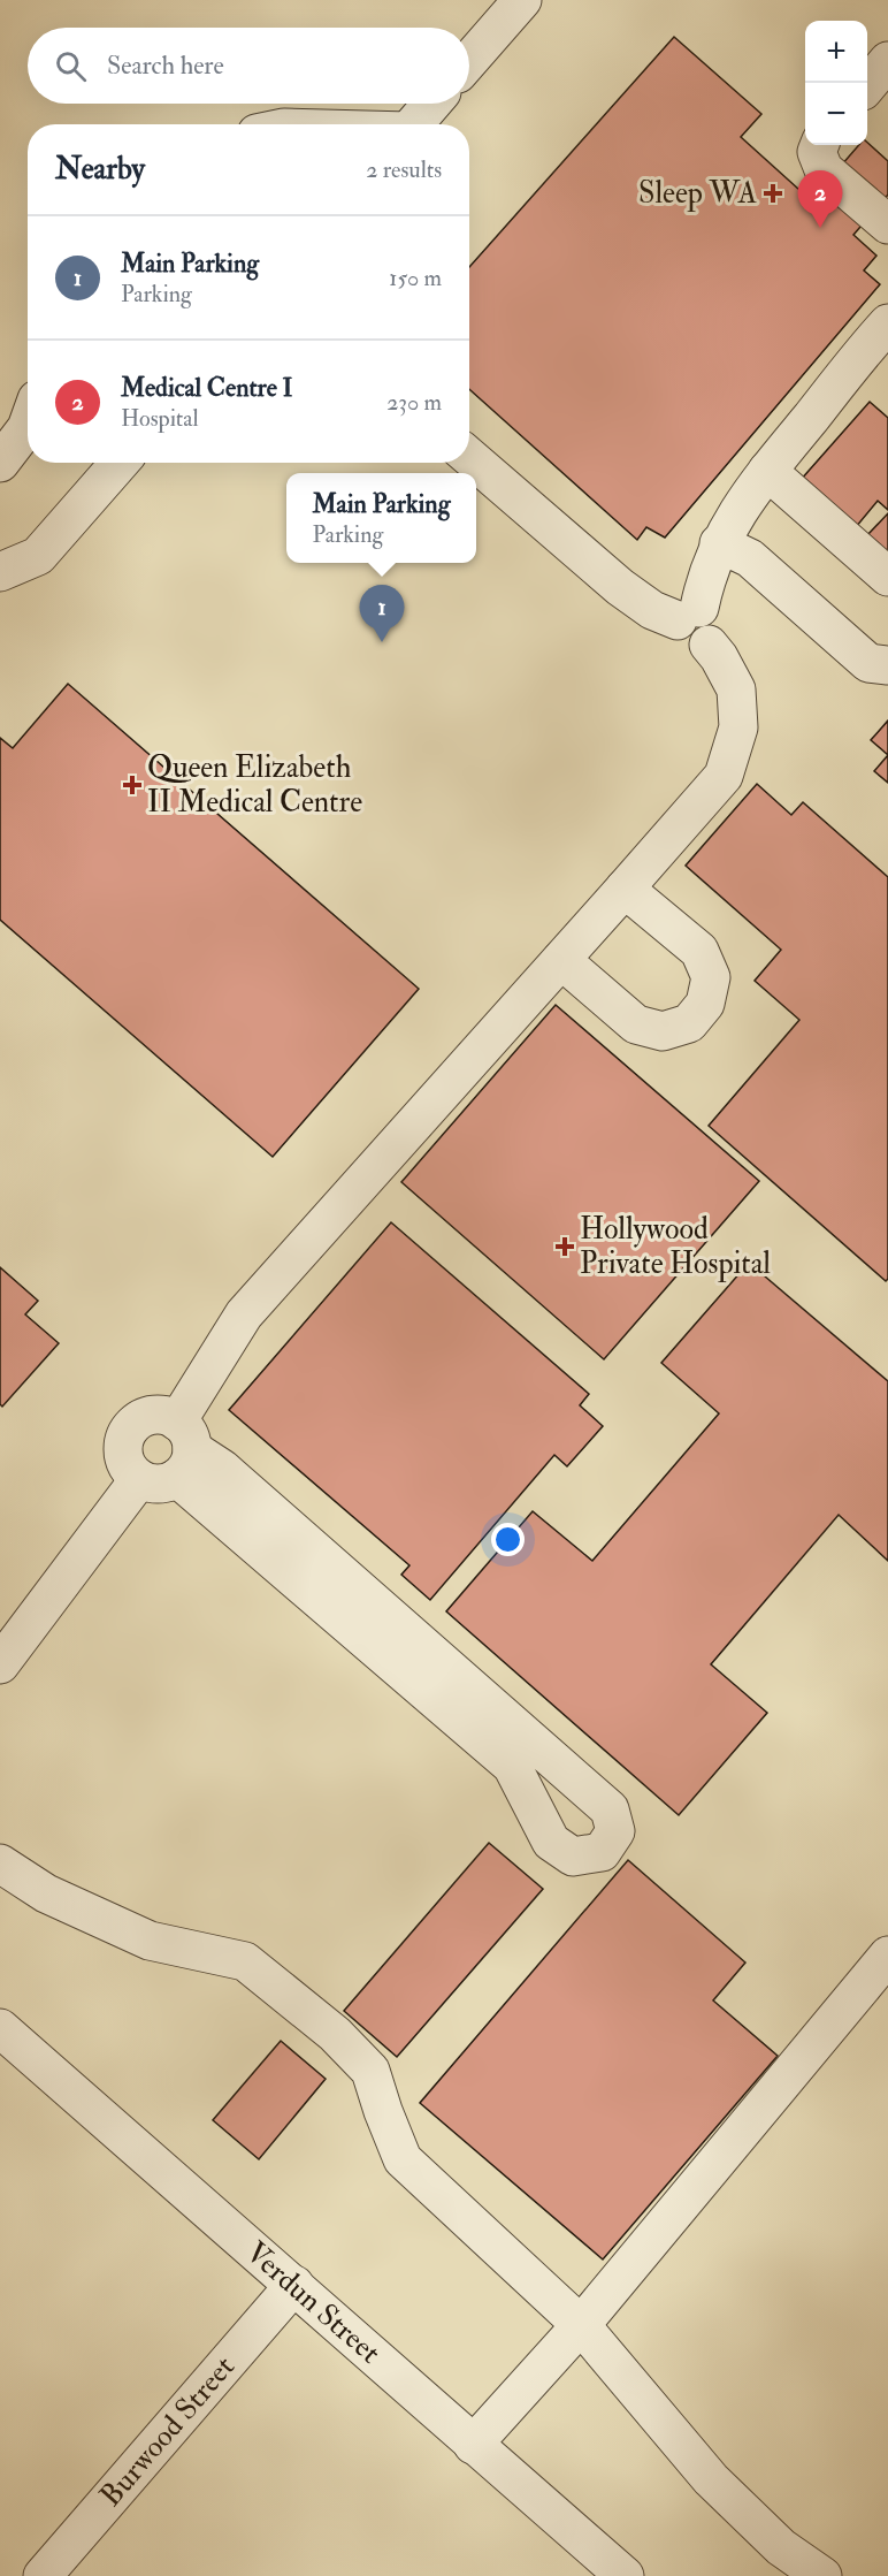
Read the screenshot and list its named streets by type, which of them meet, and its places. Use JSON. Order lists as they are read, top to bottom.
{
  "streets": {
    "street": ["Verdun Street", "Burwood Street"]
  },
  "crossings": [
    ["Verdun Street", "Burwood Street"]
  ],
  "places": {
    "health": ["Sleep WA", "Queen Elizabeth II Medical Centre", "Hollywood Private Hospital"]
  },
  "page": {
    "map_buttons": ["+", "−"],
    "search": "Search here",
    "heading": ["Nearby", "2 results"],
    "pins": ["2", "1"],
    "list": [
      {
        "mark": "1",
        "name": "Main Parking",
        "note": "Parking",
        "value": "150 m"
      },
      {
        "mark": "2",
        "name": "Medical Centre I",
        "note": "Hospital",
        "value": "230 m"
      }
    ],
    "popup": ["Main Parking", "Parking"]
  }
}
